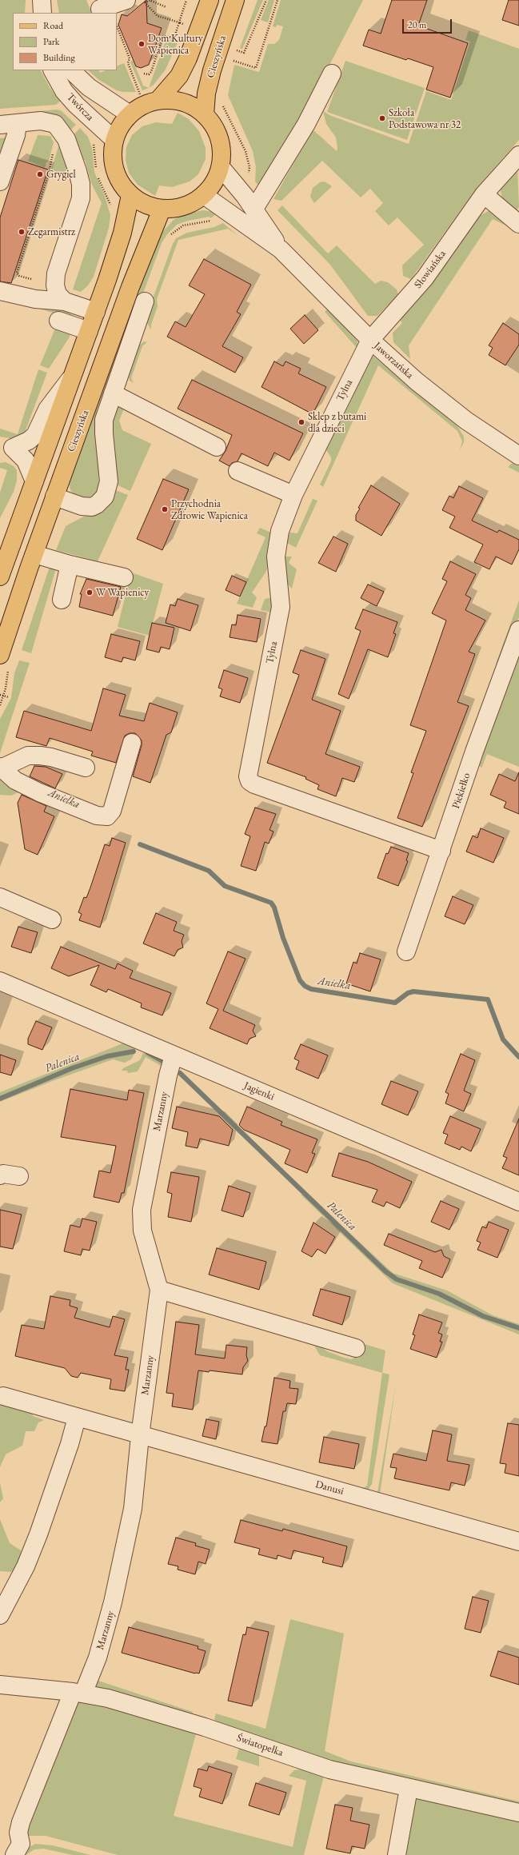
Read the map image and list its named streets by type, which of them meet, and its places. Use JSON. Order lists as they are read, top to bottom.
{
  "streets": {
    "main road": ["Cieszyńska"],
    "street": [
      "Twórcza",
      "Słowiańska",
      "Jaworzańska",
      "Tylna",
      "Piekiełko",
      "Jagienki",
      "Marzanny",
      "Danusi",
      "Światopełka"
    ]
  },
  "crossings": [
    ["Cieszyńska", "Twórcza"],
    ["Cieszyńska", "Jaworzańska"],
    ["Twórcza", "Jaworzańska"],
    ["Słowiańska", "Jaworzańska"],
    ["Słowiańska", "Tylna"],
    ["Jaworzańska", "Tylna"],
    ["Tylna", "Piekiełko"],
    ["Jagienki", "Marzanny"],
    ["Marzanny", "Danusi"],
    ["Marzanny", "Światopełka"]
  ],
  "water": ["Anielka", "Palenica"],
  "places": [
    "Dom Kultury Wapienica",
    "Szkoła Podstawowa nr 32",
    "Grygiel",
    "Zegarmistrz",
    "Sklep z butami dla dzieci",
    "Przychodnia Zdrowie Wapienica",
    "W Wapienicy"
  ],
  "legend": ["Road", "Park", "Building"],
  "scale_bar": "20 m"
}
